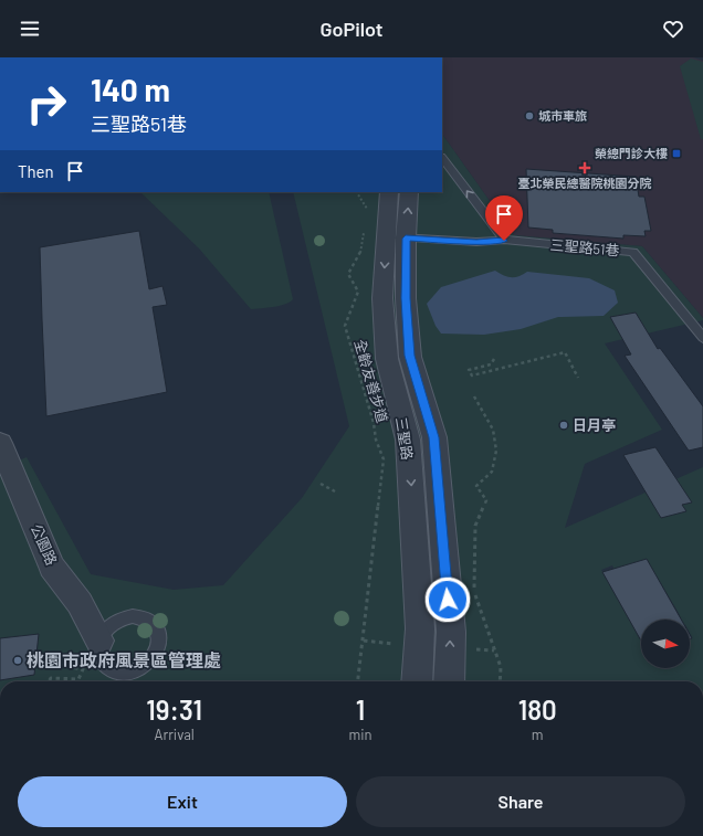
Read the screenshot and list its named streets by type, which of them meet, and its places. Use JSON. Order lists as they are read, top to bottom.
{
  "streets": {
    "street": ["三聖路", "公園路"],
    "lane": ["三聖路51巷"],
    "path": ["全齡友善步道"]
  },
  "crossings": [
    ["三聖路51巷", "三聖路"]
  ],
  "places": {
    "other": ["城市車旅", "日月亭", "桃園市政府風景區管理處"],
    "transit": ["榮總門診大樓"],
    "health": ["臺北榮民總醫院桃園分院"]
  },
  "north": "right",
  "page": {
    "header": "GoPilot",
    "turn": ["140 m", "三聖路51巷"],
    "then": "Then",
    "eta": [
      "19:31",
      "Arrival",
      "1",
      "min",
      "180",
      "m"
    ],
    "buttons": ["Exit", "Share"]
  }
}
